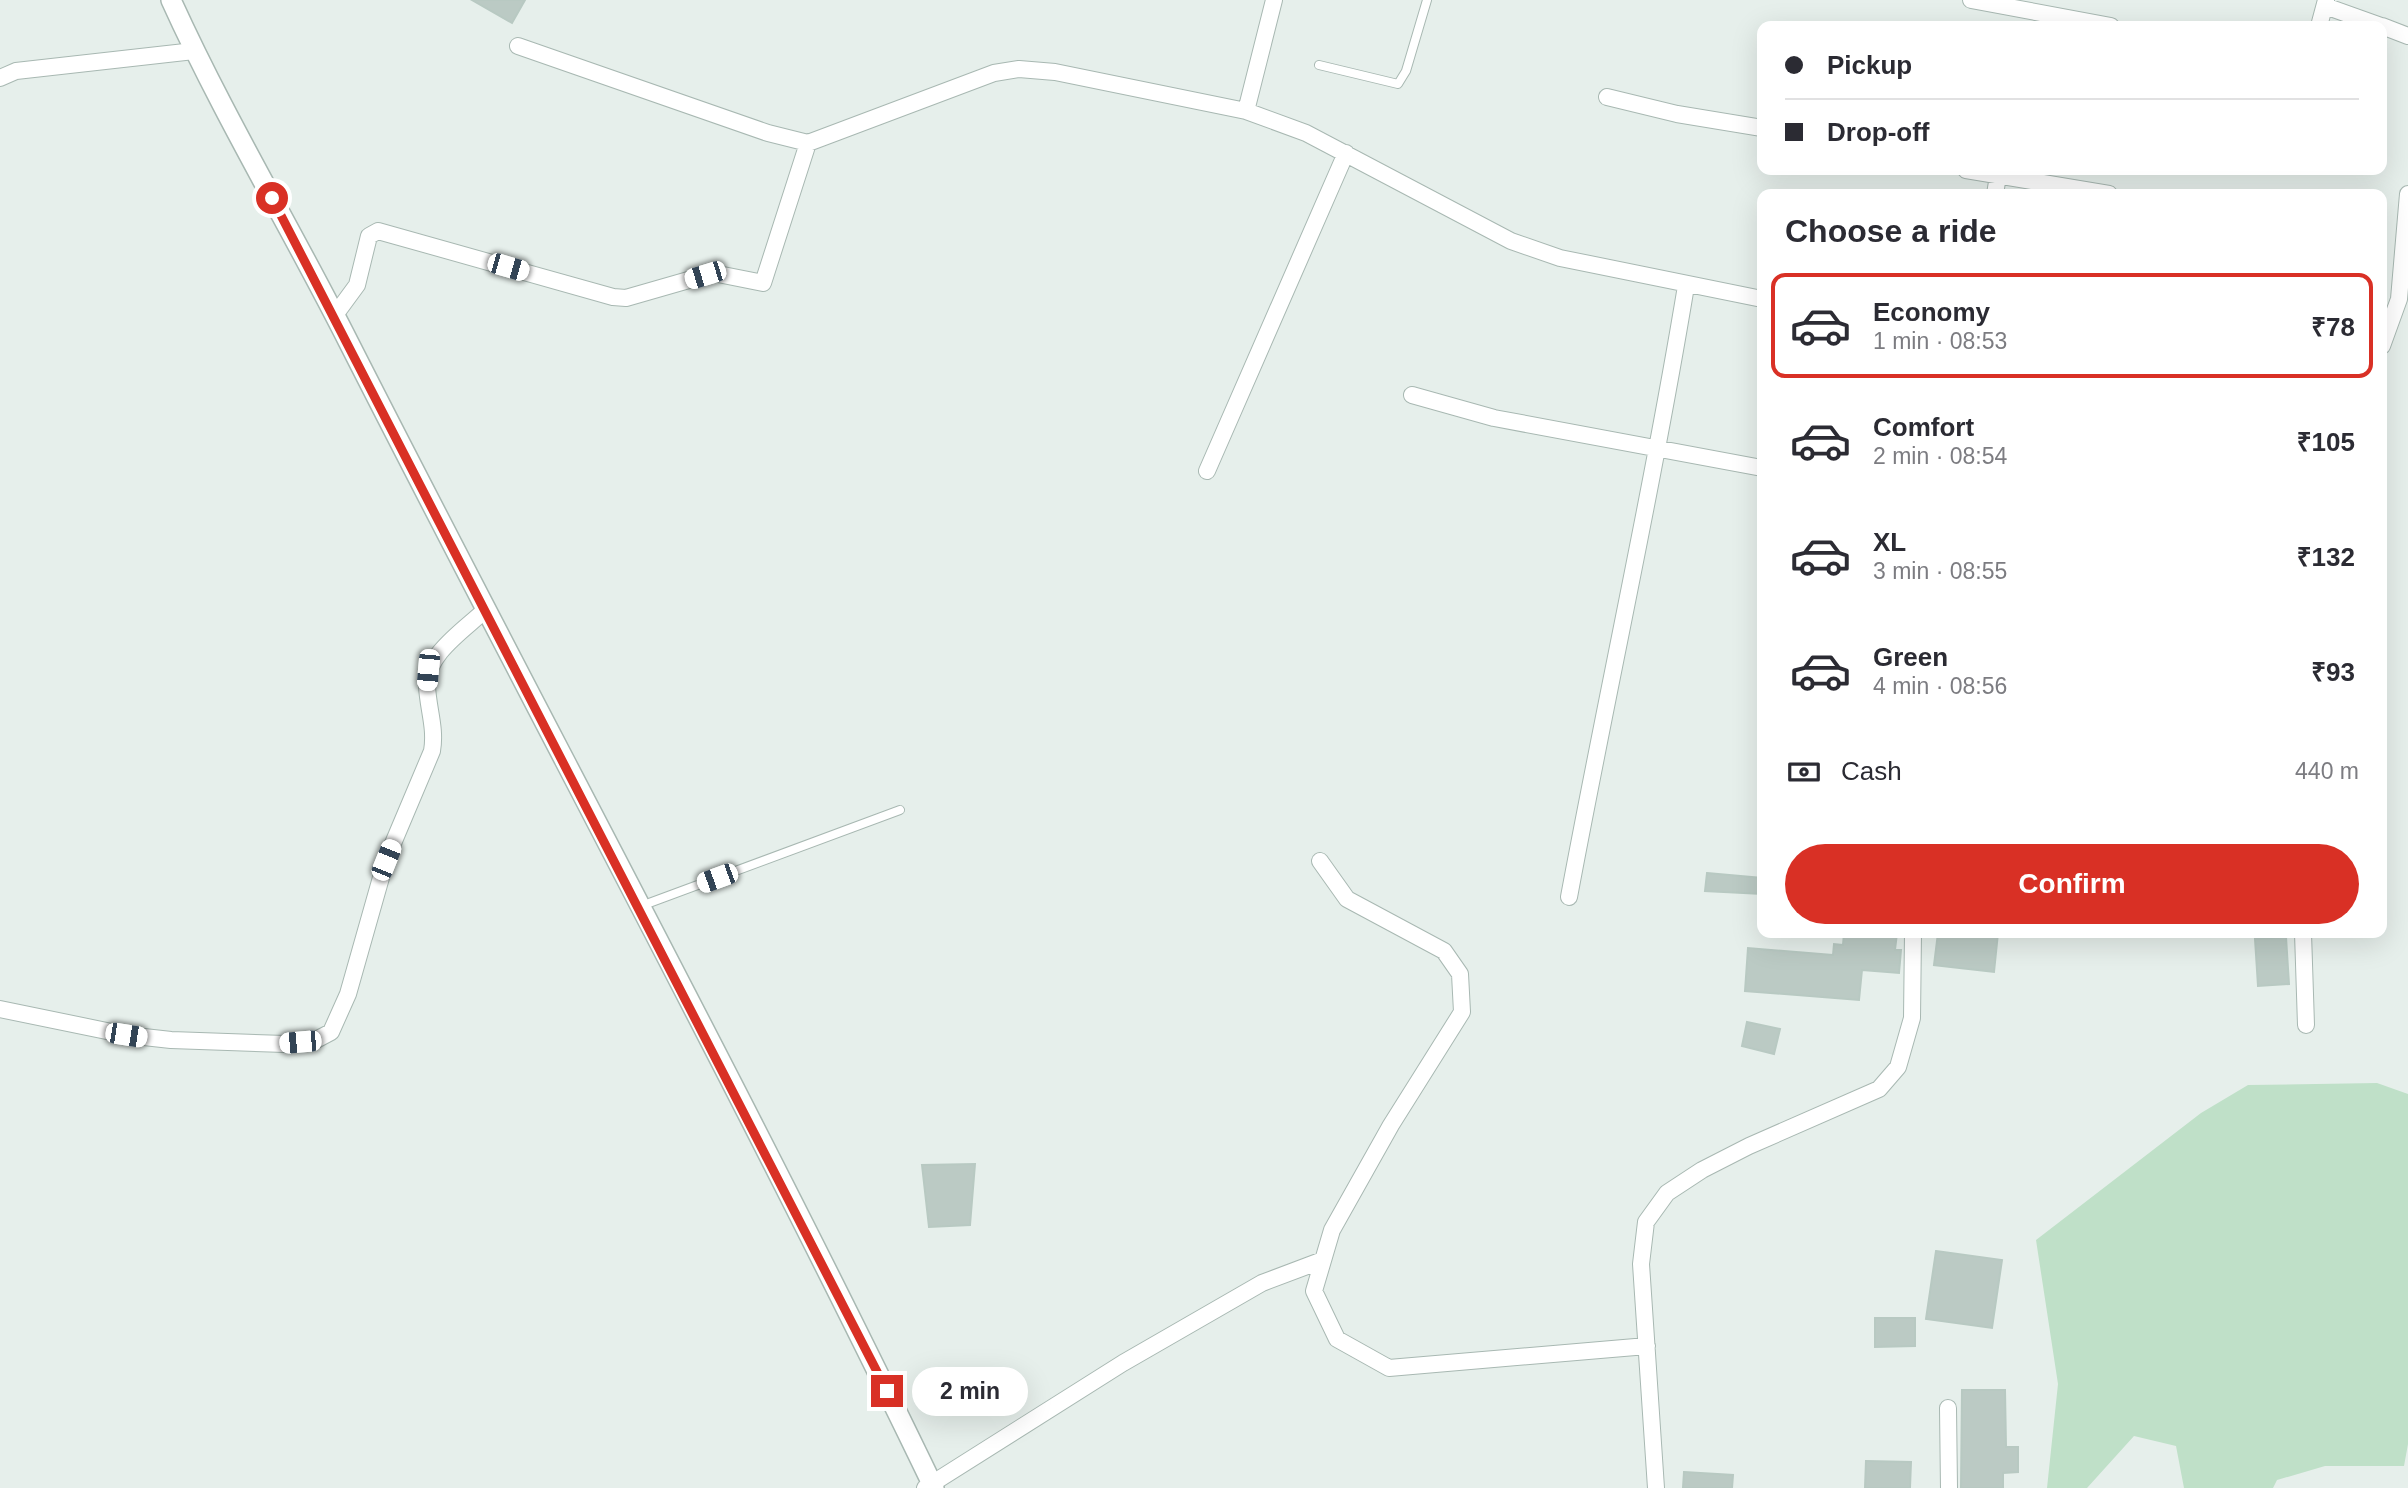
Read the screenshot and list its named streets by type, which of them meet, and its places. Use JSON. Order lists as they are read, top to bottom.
{
  "page": {
    "banner": ["Pickup", "Drop-off"],
    "heading": "Choose a ride",
    "list": [
      {
        "name": "Economy",
        "note": "1 min · 08:53",
        "value": "₹78"
      },
      {
        "name": "Comfort",
        "note": "2 min · 08:54",
        "value": "₹105"
      },
      {
        "name": "XL",
        "note": "3 min · 08:55",
        "value": "₹132"
      },
      {
        "name": "Green",
        "note": "4 min · 08:56",
        "value": "₹93"
      }
    ],
    "pay": ["Cash", "440 m"],
    "buttons": "Confirm",
    "bubble": "2 min"
  }
}
